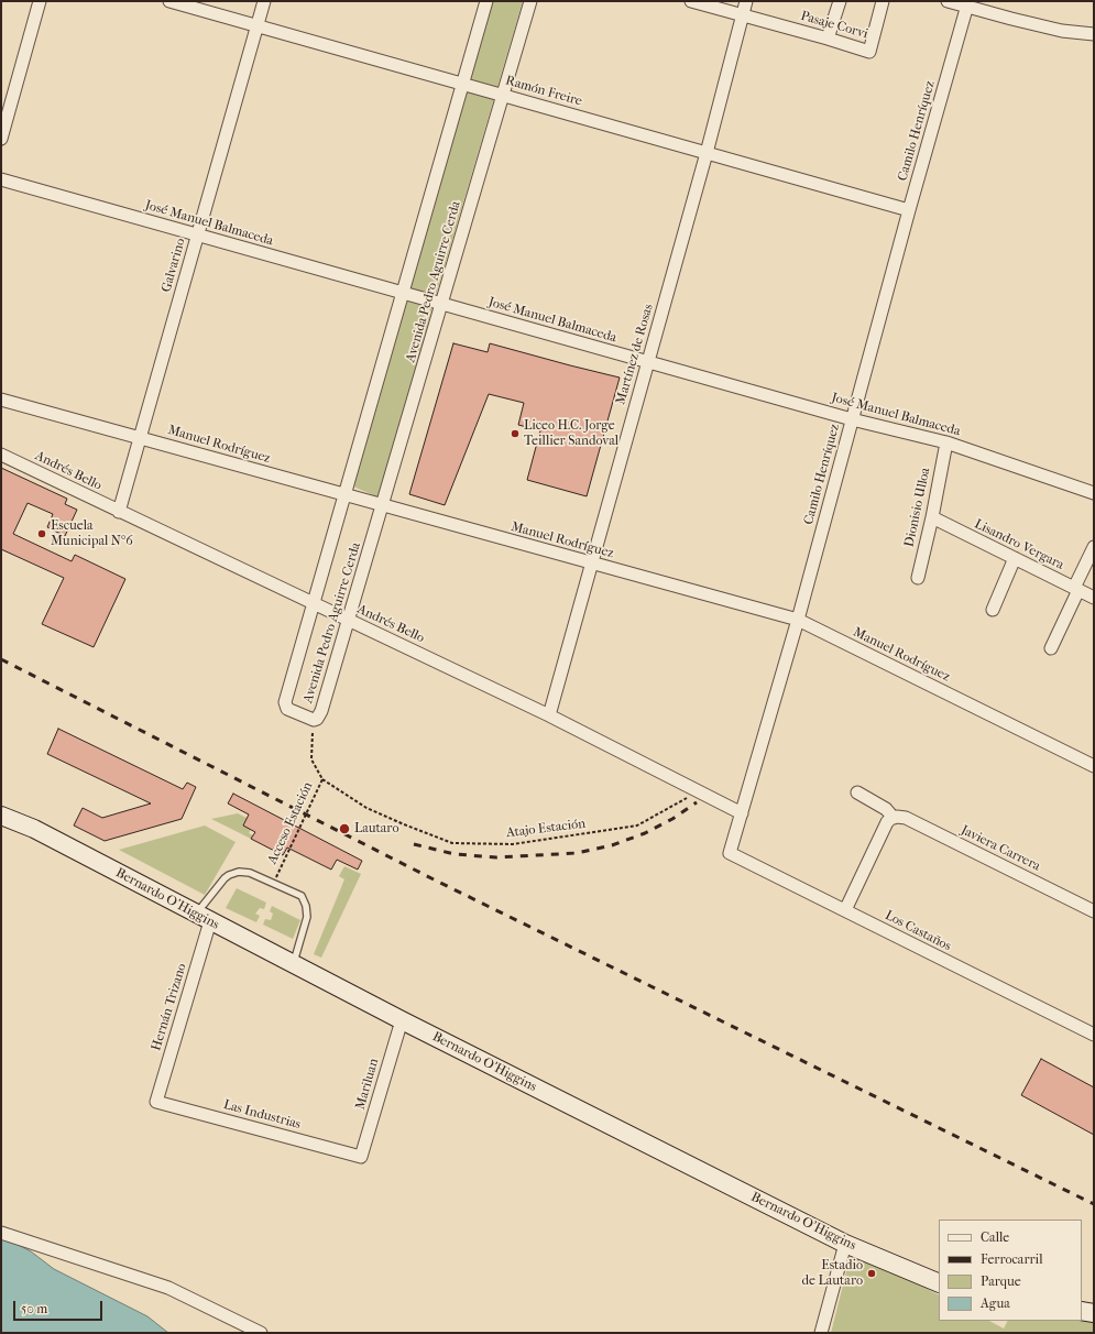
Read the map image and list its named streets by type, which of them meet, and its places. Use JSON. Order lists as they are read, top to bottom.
{
  "streets": {
    "main road": ["Bernardo O'Higgins"],
    "street": [
      "Pasaje Corvi",
      "Ramón Freire",
      "Camilo Henríquez",
      "José Manuel Balmaceda",
      "Galvarino",
      "Avenida Pedro Aguirre Cerda",
      "Martínez de Rosas",
      "Manuel Rodríguez",
      "Andrés Bello",
      "Dionisio Ulloa",
      "Lisandro Vergara",
      "Javiera Carrera",
      "Los Castaños",
      "Hernán Trizano",
      "Mariluan",
      "Las Industrias"
    ],
    "path": ["Acceso Estación", "Atajo Estación"]
  },
  "crossings": [
    ["Pasaje Corvi", "Martínez de Rosas"],
    ["Ramón Freire", "Camilo Henríquez"],
    ["Ramón Freire", "Galvarino"],
    ["Ramón Freire", "Avenida Pedro Aguirre Cerda"],
    ["Ramón Freire", "Martínez de Rosas"],
    ["Camilo Henríquez", "José Manuel Balmaceda"],
    ["Camilo Henríquez", "Manuel Rodríguez"],
    ["Camilo Henríquez", "Andrés Bello"],
    ["Camilo Henríquez", "Los Castaños"],
    ["José Manuel Balmaceda", "Galvarino"],
    ["José Manuel Balmaceda", "Avenida Pedro Aguirre Cerda"],
    ["José Manuel Balmaceda", "Martínez de Rosas"],
    ["José Manuel Balmaceda", "Dionisio Ulloa"],
    ["Galvarino", "Manuel Rodríguez"],
    ["Galvarino", "Andrés Bello"],
    ["Avenida Pedro Aguirre Cerda", "Manuel Rodríguez"],
    ["Avenida Pedro Aguirre Cerda", "Andrés Bello"],
    ["Avenida Pedro Aguirre Cerda", "Acceso Estación"],
    ["Martínez de Rosas", "Manuel Rodríguez"],
    ["Martínez de Rosas", "Andrés Bello"],
    ["Andrés Bello", "Atajo Estación"],
    ["Dionisio Ulloa", "Lisandro Vergara"],
    ["Acceso Estación", "Atajo Estación"],
    ["Bernardo O'Higgins", "Hernán Trizano"],
    ["Bernardo O'Higgins", "Mariluan"],
    ["Hernán Trizano", "Las Industrias"],
    ["Mariluan", "Las Industrias"]
  ],
  "places": [
    "Liceo H.C. Jorge Teillier Sandoval",
    "Escuela Municipal N°6",
    "Lautaro",
    "Estadio de Lautaro"
  ],
  "legend": [
    "Calle",
    "Ferrocarril",
    "Parque",
    "Agua"
  ],
  "scale_bar": "50 m"
}
